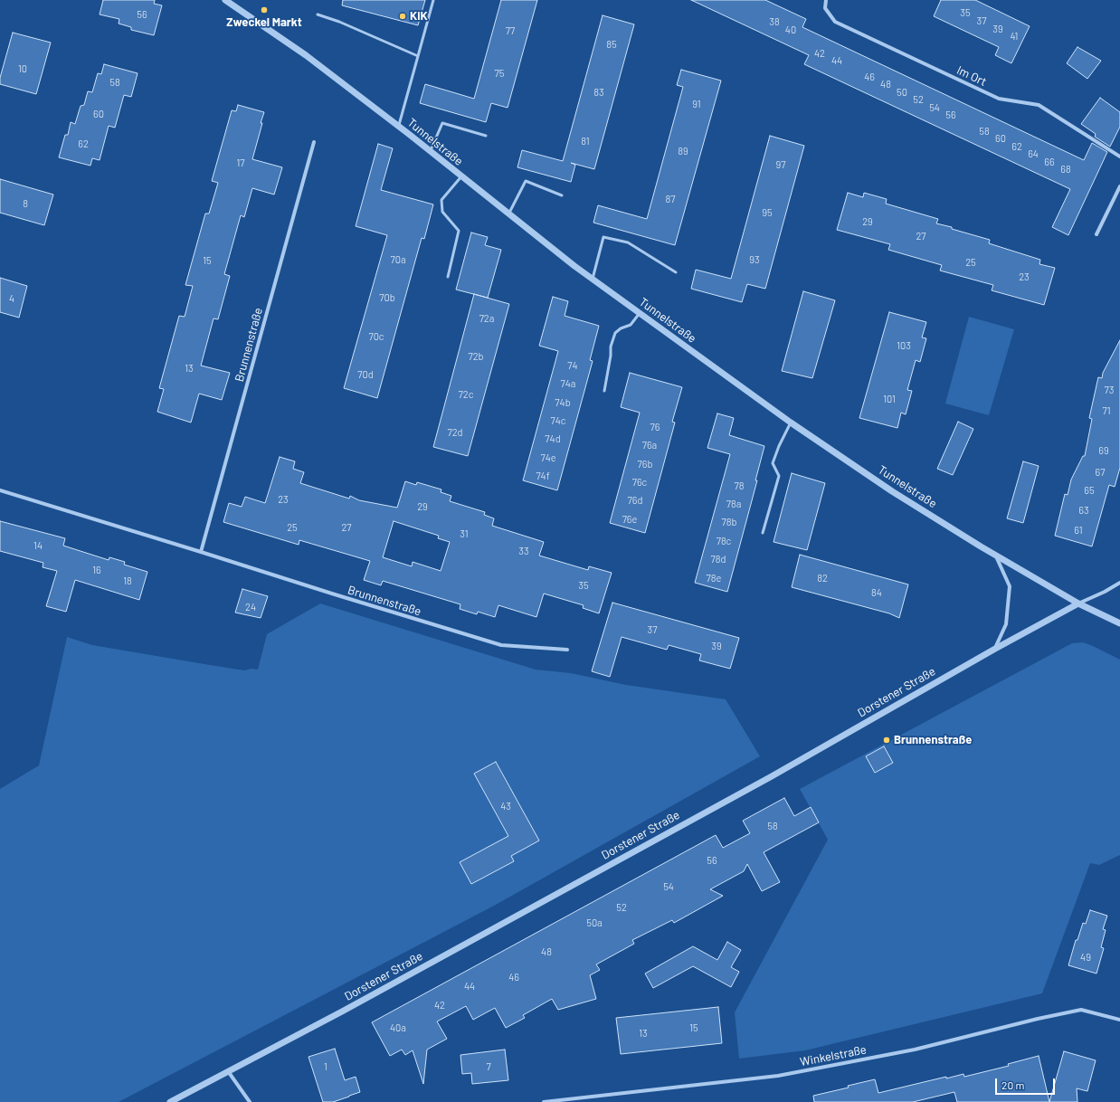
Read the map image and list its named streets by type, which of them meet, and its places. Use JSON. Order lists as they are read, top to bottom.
{
  "streets": {
    "street": [
      "Im Ort",
      "Tunnelstraße",
      "Brunnenstraße",
      "Dorstener Straße",
      "Winkelstraße"
    ]
  },
  "crossings": [
    ["Tunnelstraße", "Dorstener Straße"]
  ],
  "places": ["Zweckel Markt", "KiK", "Brunnenstraße"],
  "house_numbers": [
    "35",
    "56",
    "37",
    "38",
    "39",
    "40",
    "77",
    "41",
    "85",
    "42",
    "44",
    "10",
    "75",
    "46",
    "58",
    "48",
    "83",
    "50",
    "52",
    "91",
    "54",
    "60",
    "56",
    "58",
    "60",
    "81",
    "62",
    "62",
    "89",
    "64",
    "66",
    "17",
    "97",
    "68",
    "87",
    "8",
    "95",
    "29",
    "27",
    "70a",
    "93",
    "15",
    "25",
    "23",
    "70b",
    "4",
    "72a",
    "70c",
    "103",
    "72b",
    "74",
    "13",
    "70d",
    "74a",
    "73",
    "72c",
    "101",
    "74b",
    "71",
    "74c",
    "76",
    "72d",
    "74d",
    "76a",
    "69",
    "74e",
    "76b",
    "67",
    "74f",
    "76c",
    "78",
    "65",
    "23",
    "76d",
    "78a",
    "29",
    "63",
    "76e",
    "78b",
    "25",
    "27",
    "61",
    "31",
    "78c",
    "14",
    "33",
    "78d",
    "16",
    "78e",
    "82",
    "18",
    "35",
    "84",
    "24",
    "37",
    "39",
    "43",
    "58",
    "56",
    "54",
    "52",
    "50a",
    "48",
    "49",
    "46",
    "44",
    "42",
    "40a",
    "15",
    "13",
    "1",
    "7"
  ],
  "scale_bar": "20 m"
}
